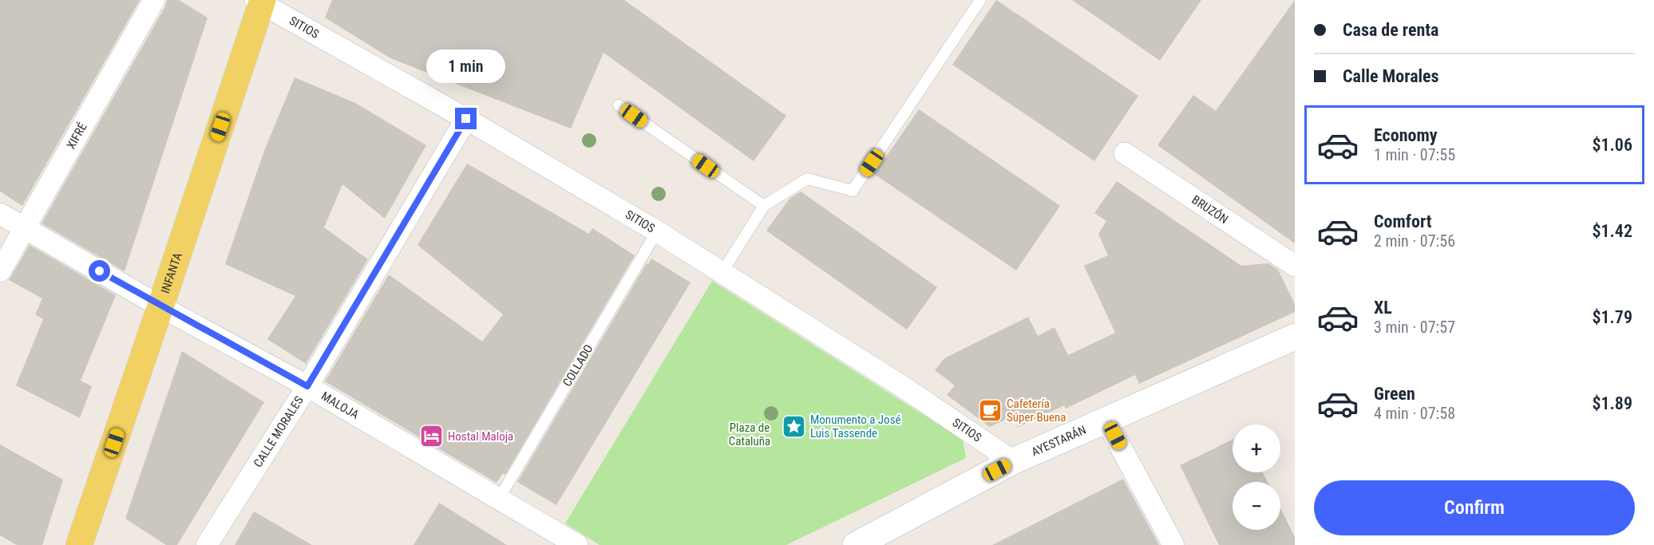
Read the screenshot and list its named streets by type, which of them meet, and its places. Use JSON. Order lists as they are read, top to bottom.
{
  "streets": {
    "main road": ["INFANTA", "AYESTARÁN"],
    "street": [
      "SITIOS",
      "XIFRÉ",
      "BRUZÓN",
      "MALOJA",
      "CALLE MORALES"
    ],
    "lane": ["COLLADO"]
  },
  "crossings": [
    ["SITIOS", "INFANTA"],
    ["SITIOS", "COLLADO"],
    ["SITIOS", "CALLE MORALES"],
    ["SITIOS", "AYESTARÁN"],
    ["XIFRÉ", "MALOJA"],
    ["INFANTA", "MALOJA"],
    ["COLLADO", "MALOJA"],
    ["MALOJA", "CALLE MORALES"]
  ],
  "parks": ["Plaza de Cataluña"],
  "places": {
    "cafe": ["Cafetería Súper Buena"],
    "place": ["Monumento a José Luis Tassende"],
    "hotel": ["Hostal Maloja"]
  },
  "page": {
    "banner": ["Casa de renta", "Calle Morales"],
    "bubble": "1 min",
    "list": [
      {
        "name": "Economy",
        "note": "1 min · 07:55",
        "value": "$1.06"
      },
      {
        "name": "Comfort",
        "note": "2 min · 07:56",
        "value": "$1.42"
      },
      {
        "name": "XL",
        "note": "3 min · 07:57",
        "value": "$1.79"
      },
      {
        "name": "Green",
        "note": "4 min · 07:58",
        "value": "$1.89"
      }
    ],
    "map_buttons": ["+", "−"],
    "buttons": "Confirm"
  }
}
